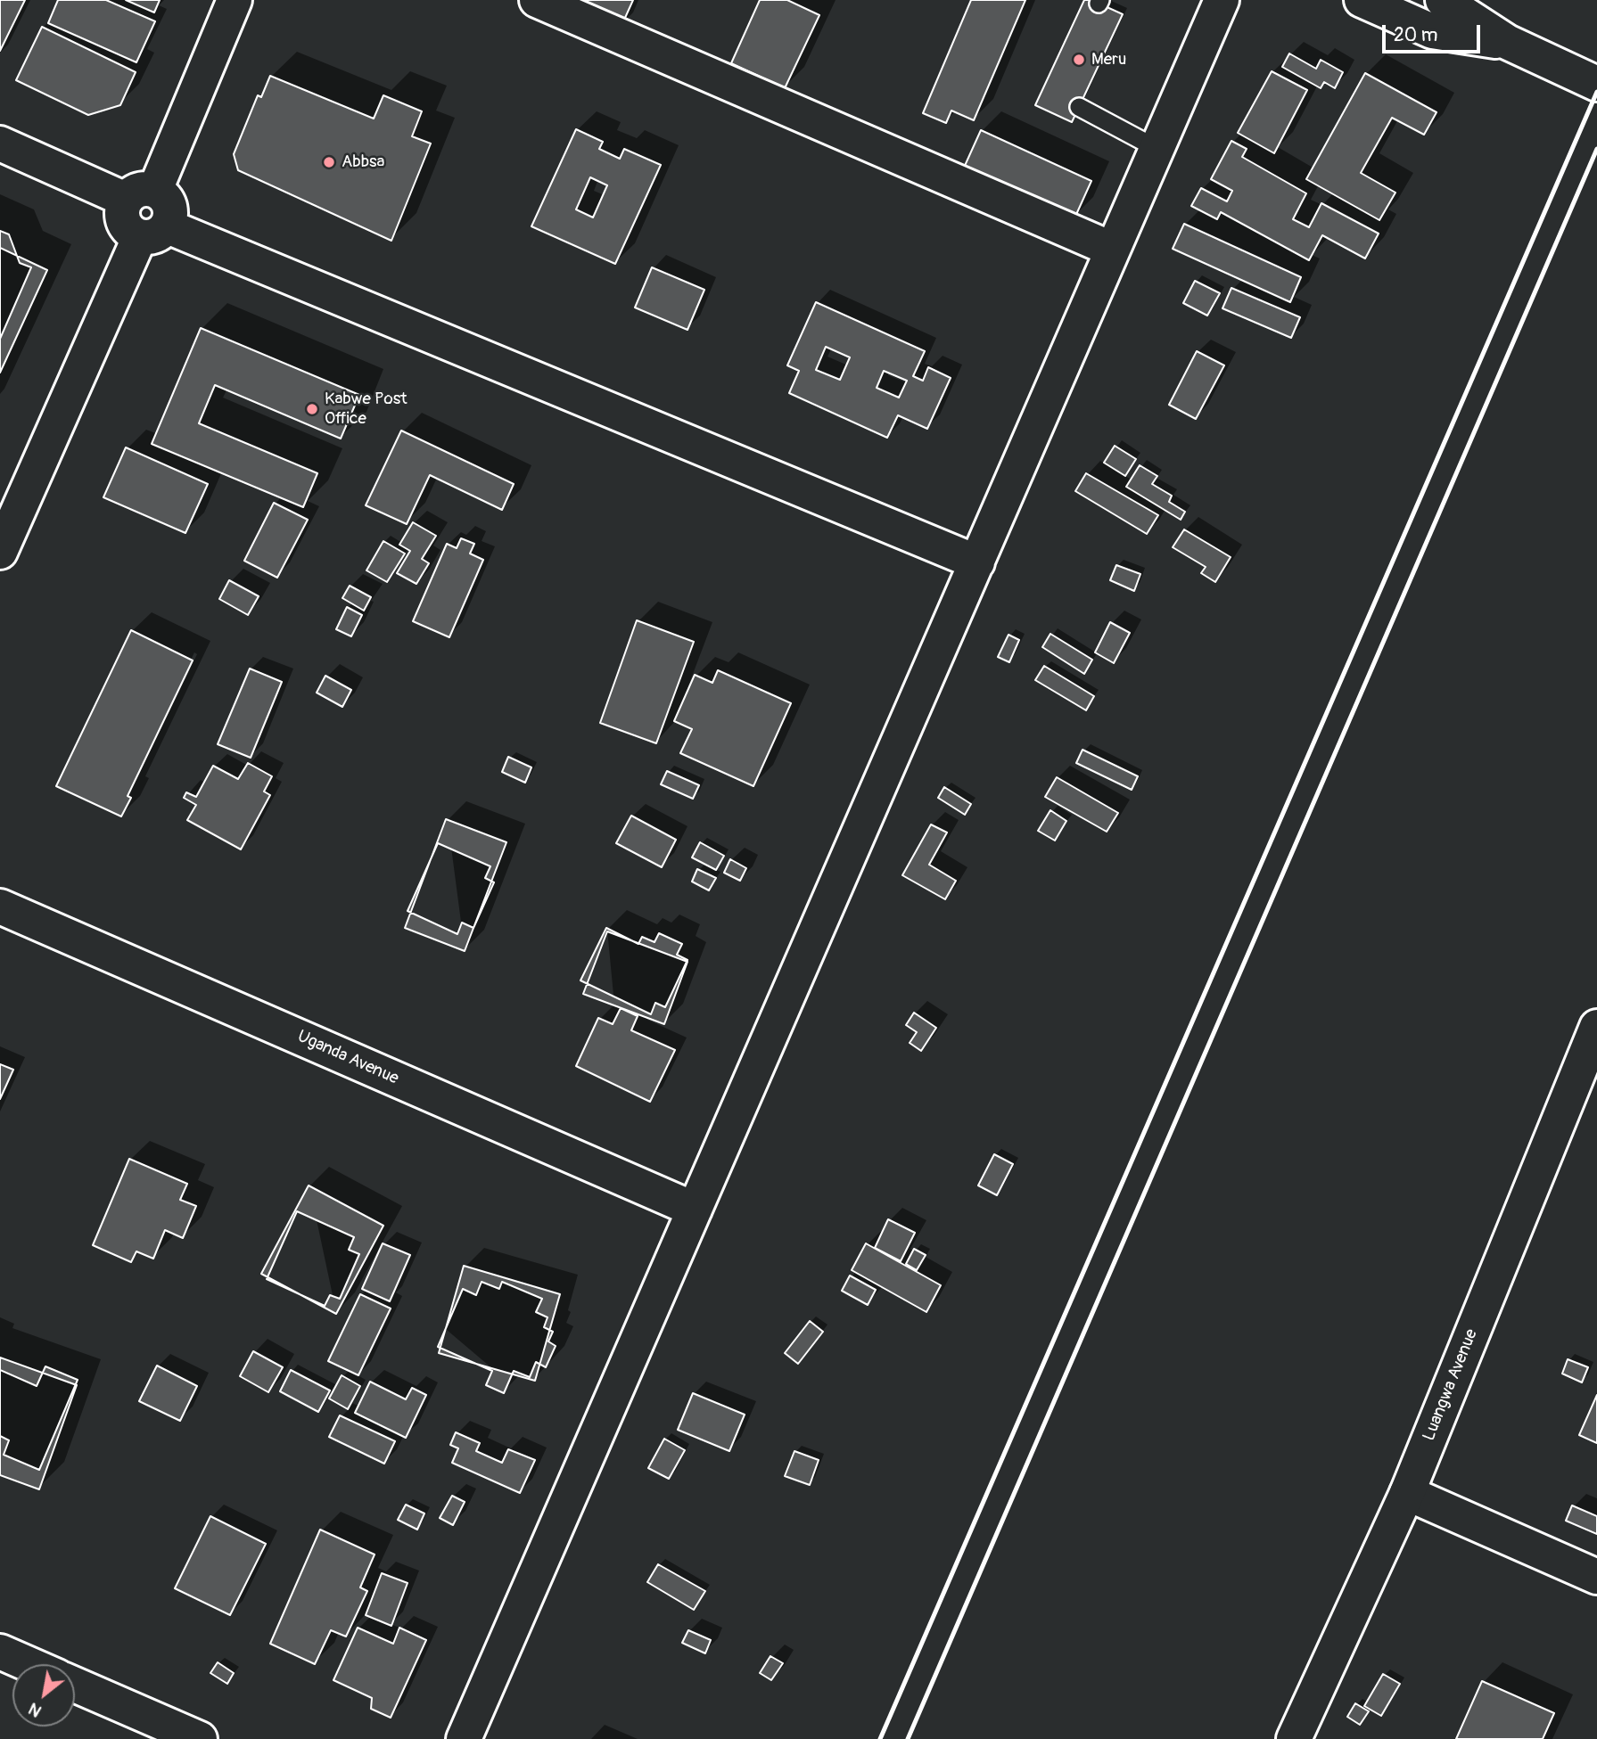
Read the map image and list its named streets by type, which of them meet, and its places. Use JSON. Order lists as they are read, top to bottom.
{
  "streets": {
    "main road": ["Uganda Avenue", "Luangwa Avenue"]
  },
  "places": ["Meru", "Abbsa", "Kabwe Post Office"],
  "scale_bar": "20 m",
  "north": "bottom left"
}
